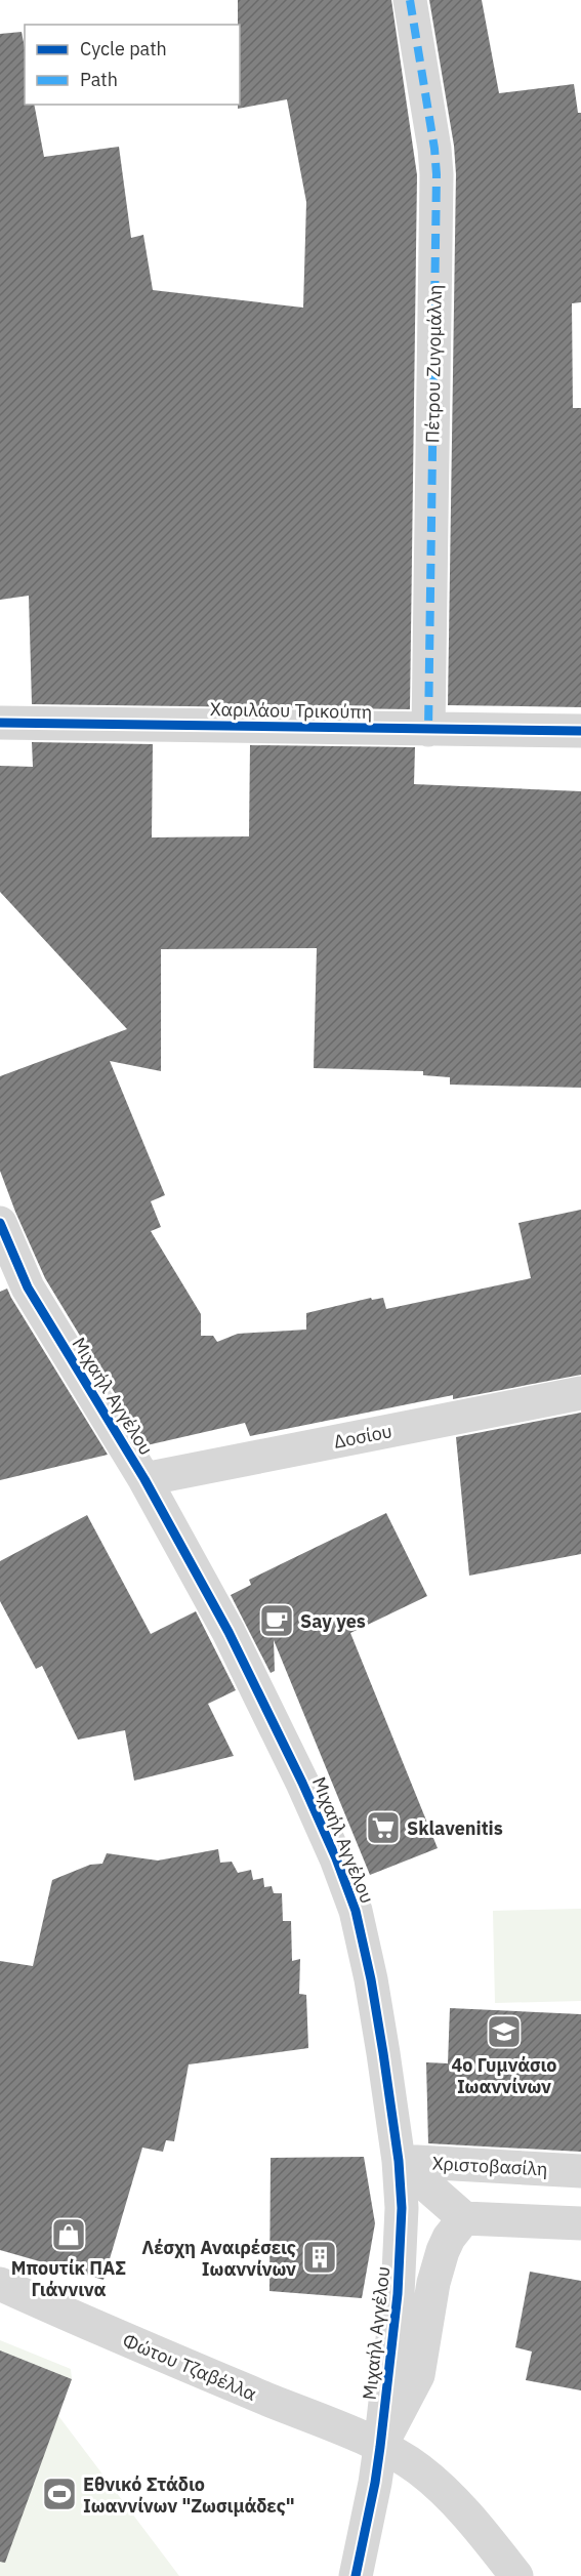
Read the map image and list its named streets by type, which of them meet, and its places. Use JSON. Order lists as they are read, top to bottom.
{
  "streets": {
    "street": [
      "Πέτρου Ζυγομάλλη",
      "Χαριλάου Τρικούπη",
      "Μιχαήλ Αγγέλου",
      "Δοσίου",
      "Χριστοβασίλη",
      "Φώτου Τζαβέλλα"
    ]
  },
  "crossings": [
    ["Πέτρου Ζυγομάλλη", "Χαριλάου Τρικούπη"],
    ["Μιχαήλ Αγγέλου", "Δοσίου"],
    ["Μιχαήλ Αγγέλου", "Χριστοβασίλη"],
    ["Μιχαήλ Αγγέλου", "Φώτου Τζαβέλλα"]
  ],
  "places": {
    "cafe": ["Say yes"],
    "supermarket": ["Sklavenitis"],
    "school or university": ["4ο Γυμνάσιο Ιωαννίνων"],
    "shop": ["Μπουτίκ ΠΑΣ Γιάννινα"],
    "building": ["Λέσχη Αναιρέσεις Ιωαννίνων"],
    "sports": ["Εθνικό Στάδιο Ιωαννίνων \"Ζωσιμάδες\""]
  },
  "legend": ["Cycle path", "Path"]
}
